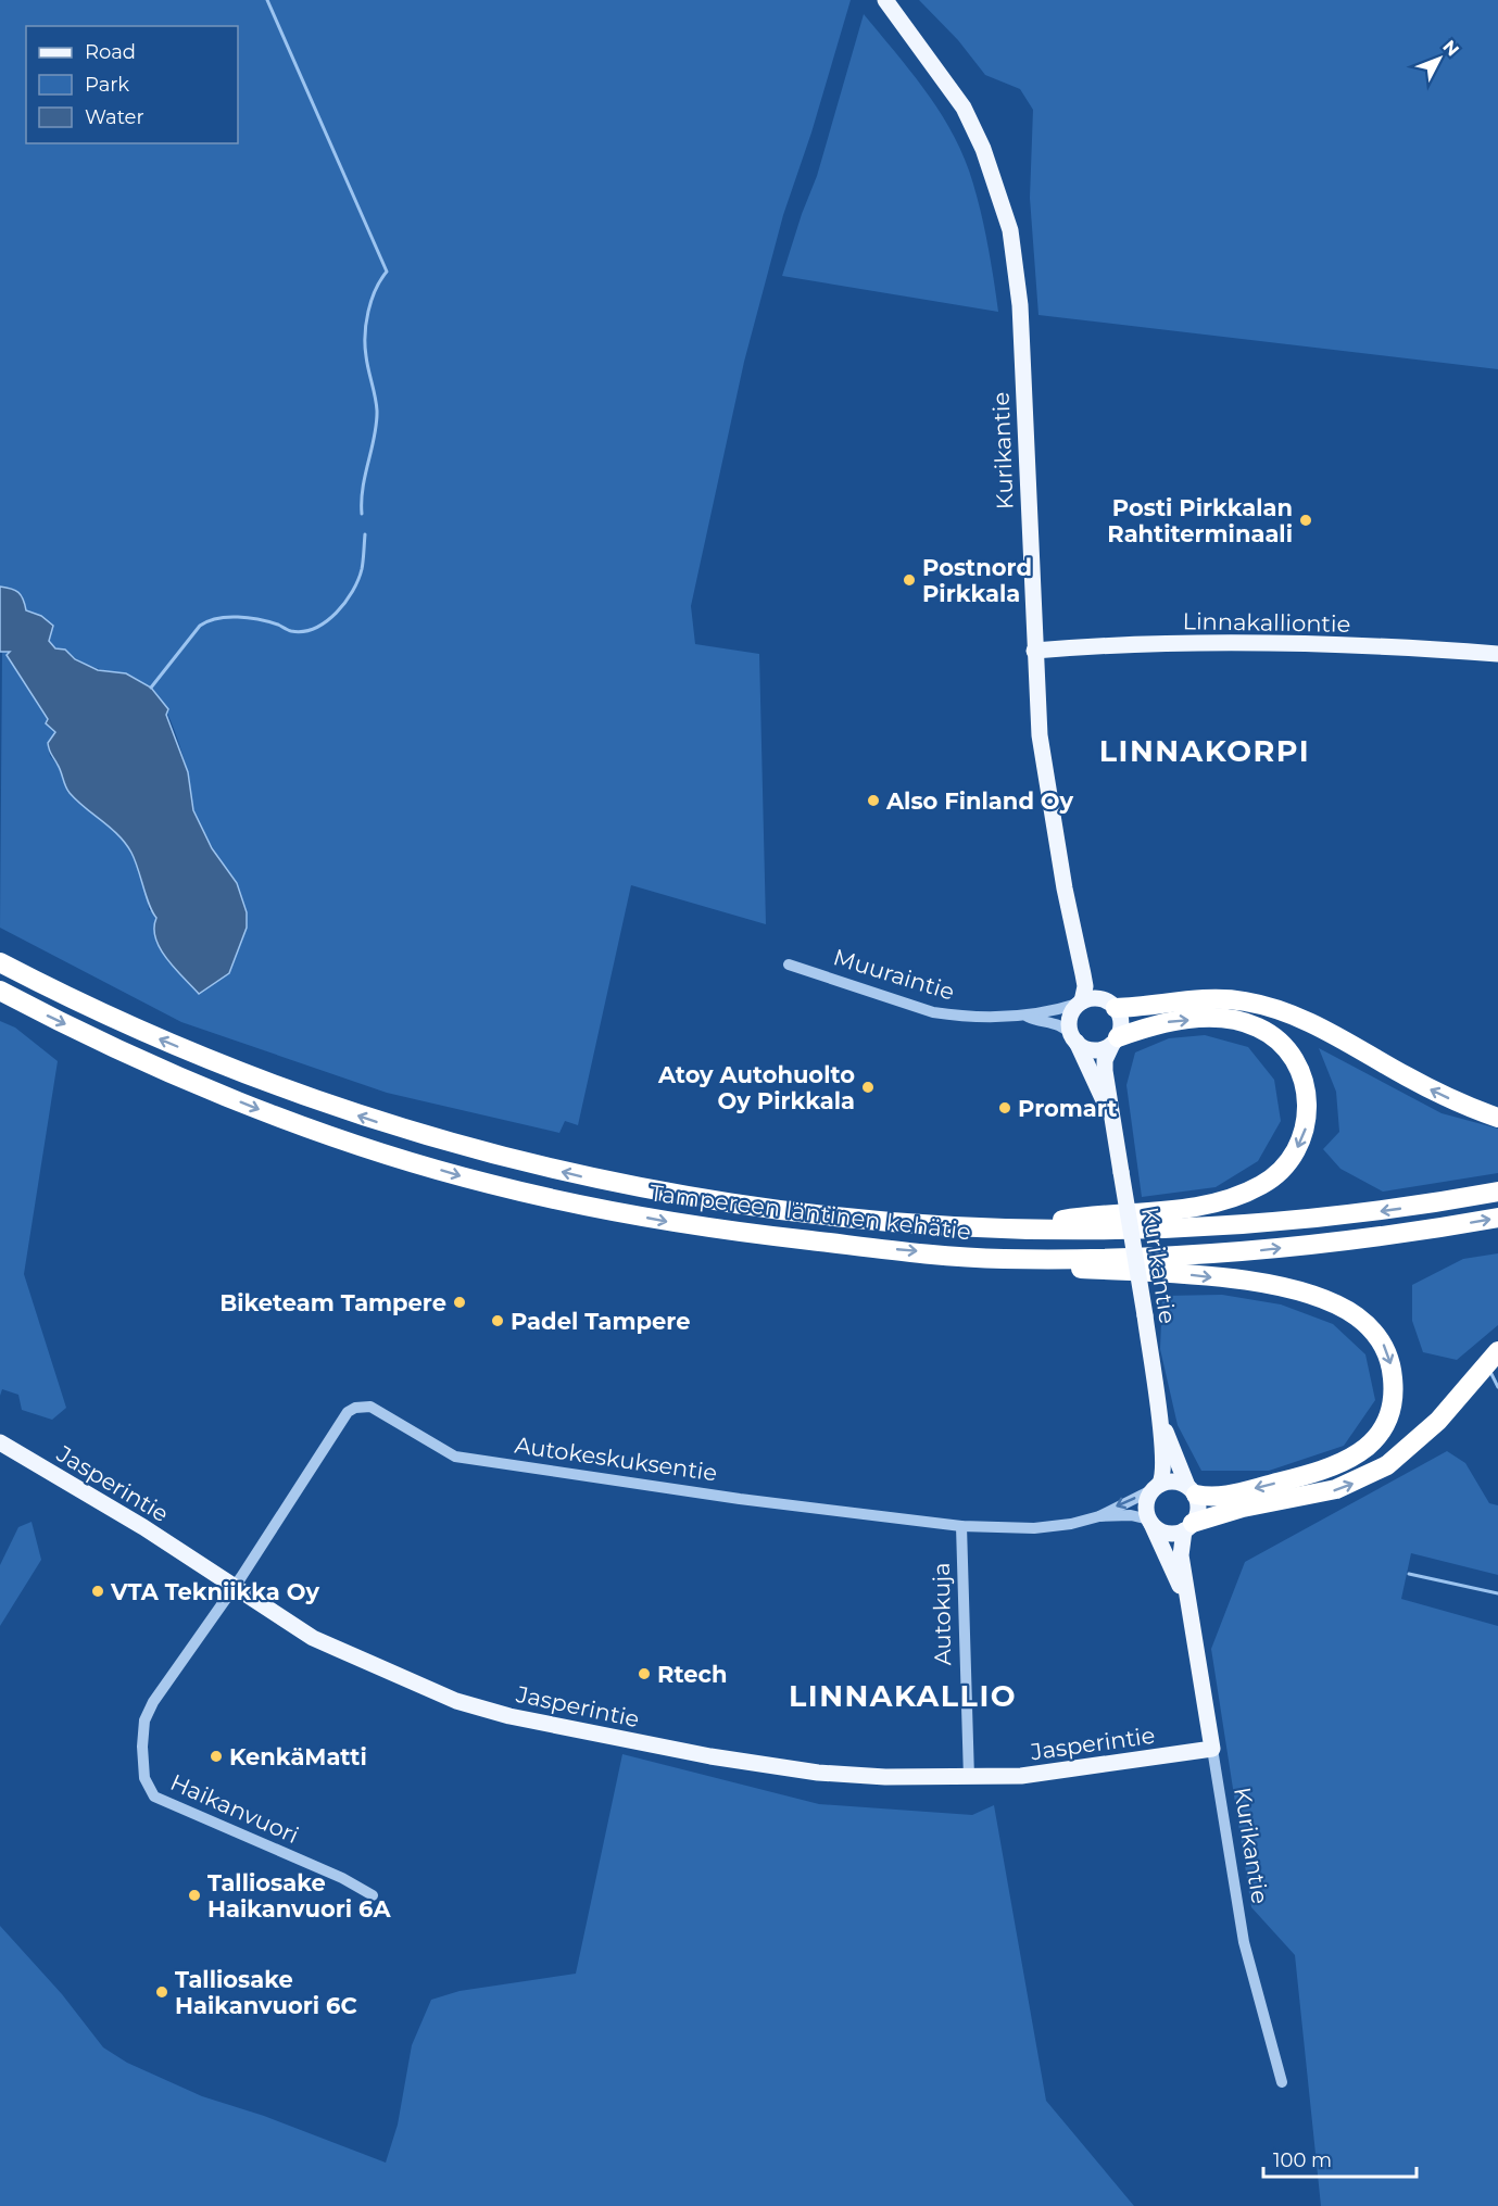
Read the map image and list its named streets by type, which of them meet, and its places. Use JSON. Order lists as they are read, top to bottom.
{
  "streets": {
    "highway": ["Tampereen läntinen kehätie"],
    "main road": ["Kurikantie", "Linnakalliontie", "Jasperintie"],
    "street": [
      "Muuraintie",
      "Autokeskuksentie",
      "Autokuja",
      "Haikanvuori"
    ]
  },
  "crossings": [
    ["Kurikantie", "Linnakalliontie"],
    ["Kurikantie", "Muuraintie"],
    ["Kurikantie", "Autokeskuksentie"],
    ["Kurikantie", "Jasperintie"],
    ["Autokeskuksentie", "Jasperintie"],
    ["Autokeskuksentie", "Autokuja"],
    ["Autokeskuksentie", "Haikanvuori"],
    ["Jasperintie", "Autokuja"],
    ["Jasperintie", "Haikanvuori"]
  ],
  "districts": ["LINNAKORPI", "LINNAKALLIO"],
  "places": [
    "Posti Pirkkalan Rahtiterminaali",
    "Postnord Pirkkala",
    "Also Finland Oy",
    "Atoy Autohuolto Oy Pirkkala",
    "Promart",
    "Biketeam Tampere",
    "Padel Tampere",
    "VTA Tekniikka Oy",
    "Rtech",
    "KenkäMatti",
    "Talliosake Haikanvuori 6A",
    "Talliosake Haikanvuori 6C"
  ],
  "legend": ["Road", "Park", "Water"],
  "scale_bar": "100 m",
  "north": "top right"
}
